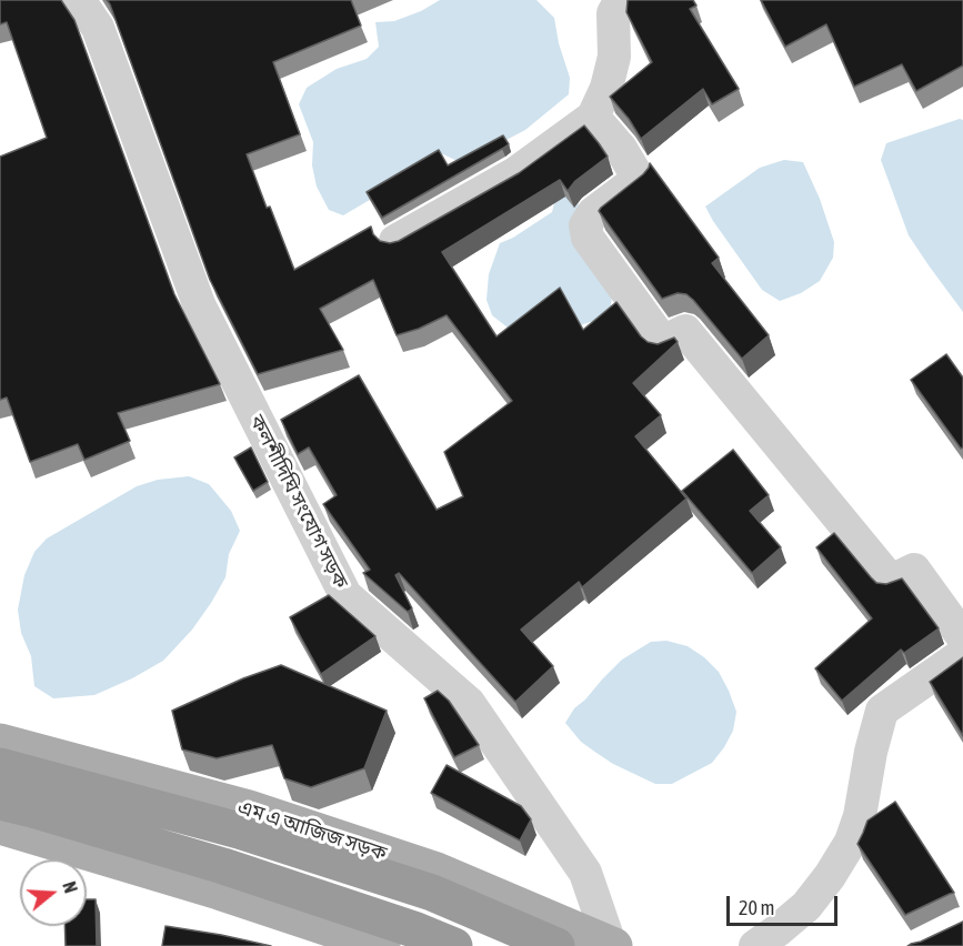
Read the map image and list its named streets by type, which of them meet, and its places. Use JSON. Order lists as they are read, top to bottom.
{
  "streets": {
    "main road": ["এম এ আজিজ সড়ক"],
    "street": ["কলশীদিঘি সংযোগ সড়ক"]
  },
  "crossings": [
    ["কলশীদিঘি সংযোগ সড়ক", "এম এ আজিজ সড়ক"]
  ],
  "scale_bar": "20 m",
  "north": "right"
}
